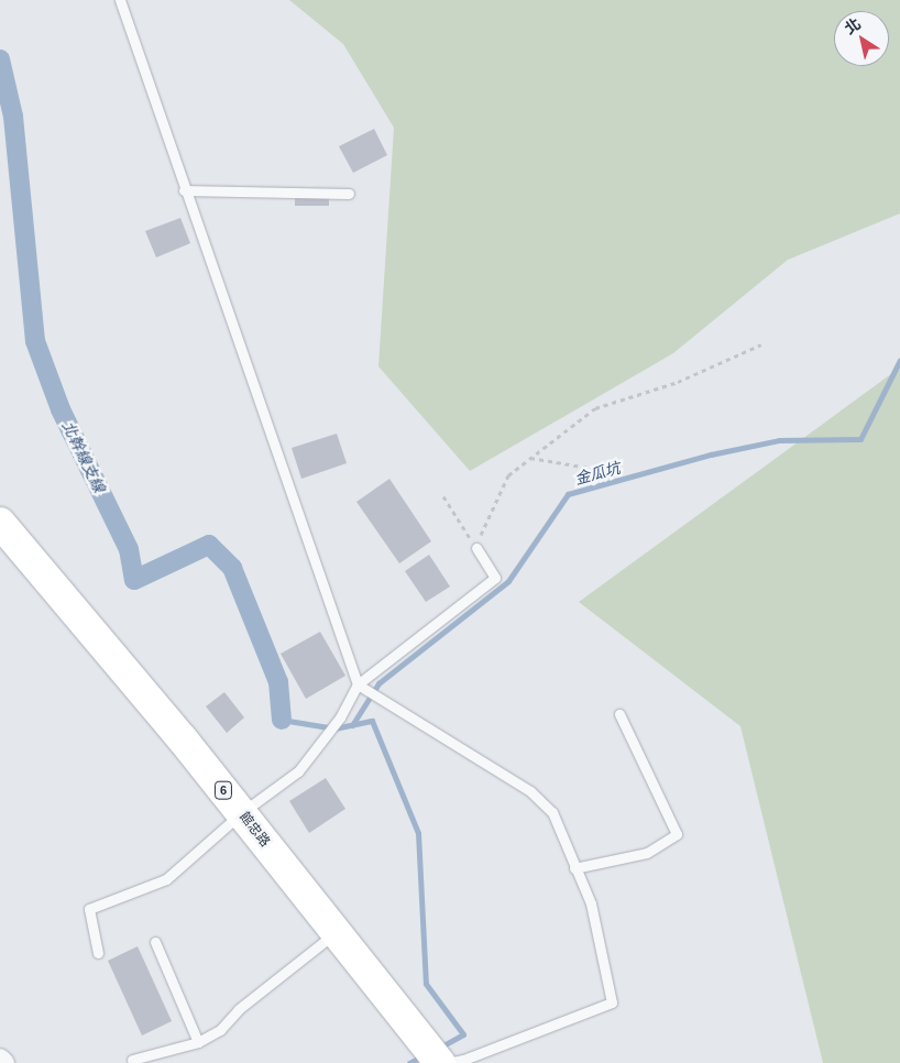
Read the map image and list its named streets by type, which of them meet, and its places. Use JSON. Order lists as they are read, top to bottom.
{
  "streets": {
    "main road": ["6", "館忠路"]
  },
  "water": ["北幹線支線", "金瓜坑"],
  "north": "top left"
}
